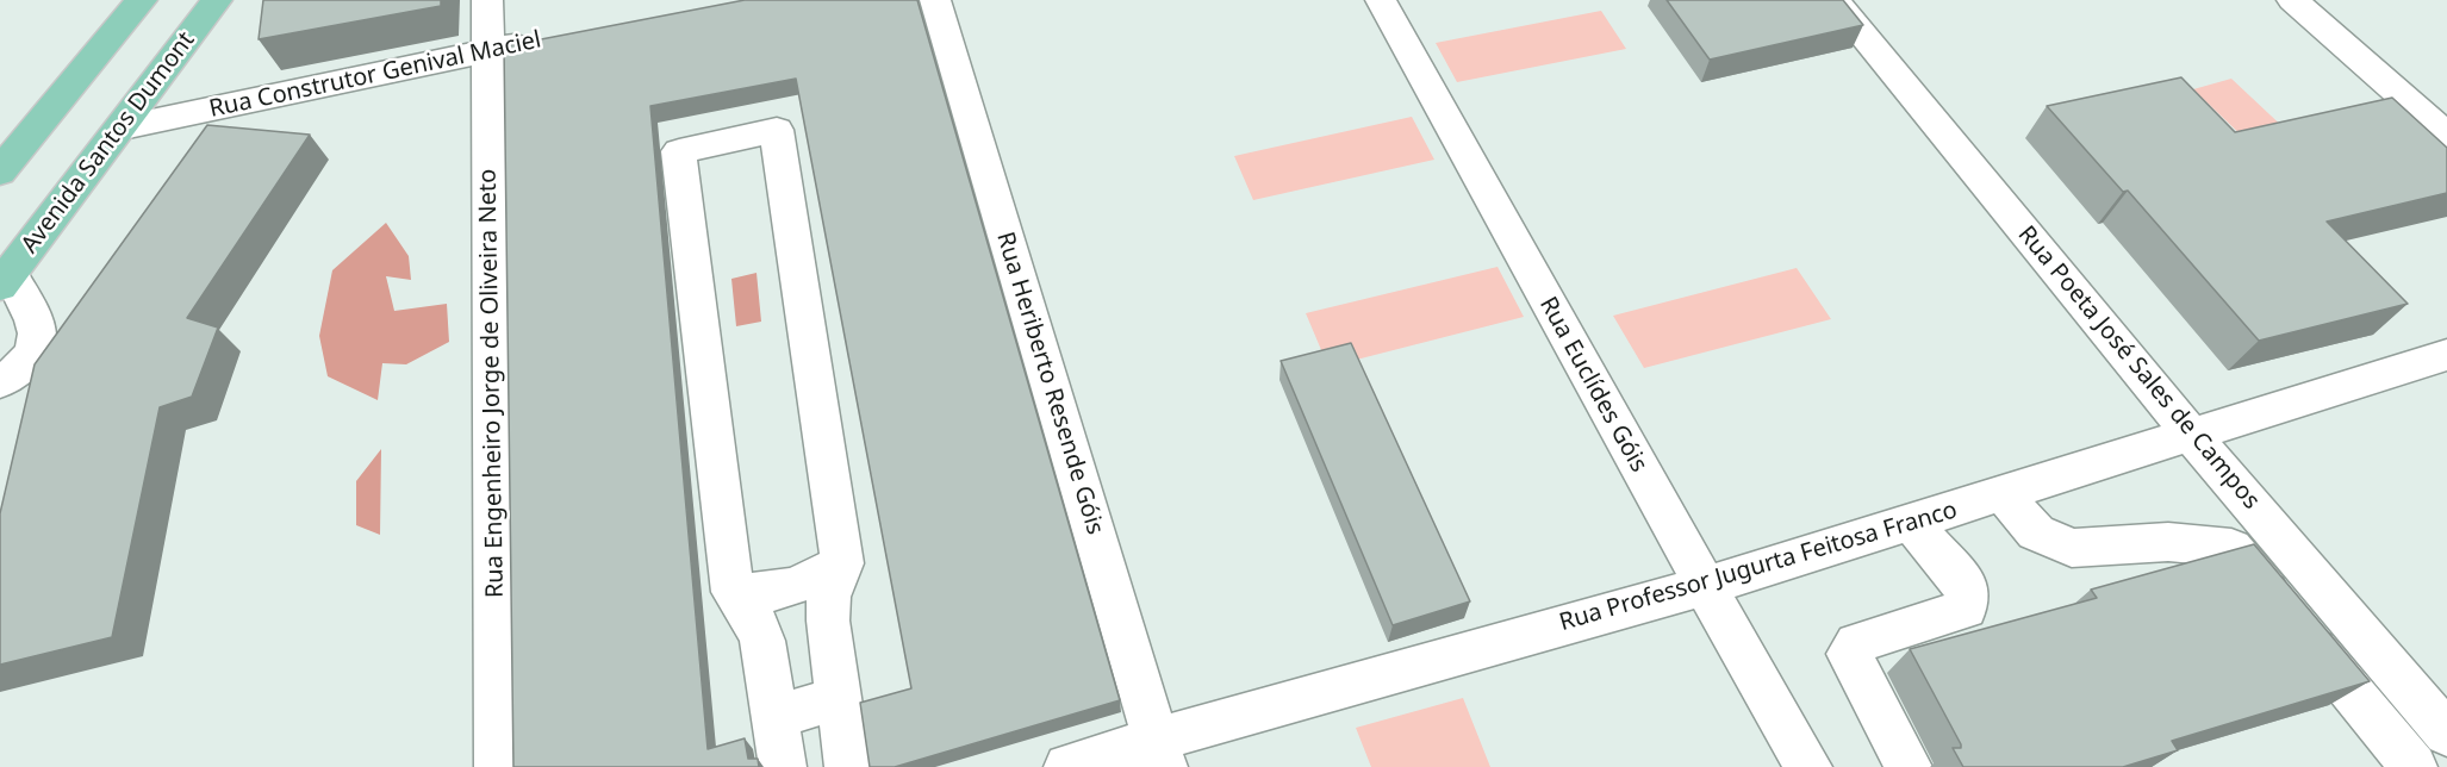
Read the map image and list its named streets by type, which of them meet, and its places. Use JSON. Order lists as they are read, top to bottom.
{
  "streets": {
    "main road": ["Avenida Santos Dumont"],
    "street": [
      "Rua Construtor Genival Maciel",
      "Rua Poeta José Sales de Campos",
      "Rua Engenheiro Jorge de Oliveira Neto",
      "Rua Heriberto Resende Góis",
      "Rua Euclídes Góis",
      "Rua Professor Jugurta Feitosa Franco"
    ]
  },
  "crossings": [
    ["Rua Construtor Genival Maciel", "Avenida Santos Dumont"],
    ["Rua Construtor Genival Maciel", "Rua Engenheiro Jorge de Oliveira Neto"],
    ["Rua Poeta José Sales de Campos", "Rua Professor Jugurta Feitosa Franco"],
    ["Rua Heriberto Resende Góis", "Rua Professor Jugurta Feitosa Franco"],
    ["Rua Euclídes Góis", "Rua Professor Jugurta Feitosa Franco"]
  ]
}
